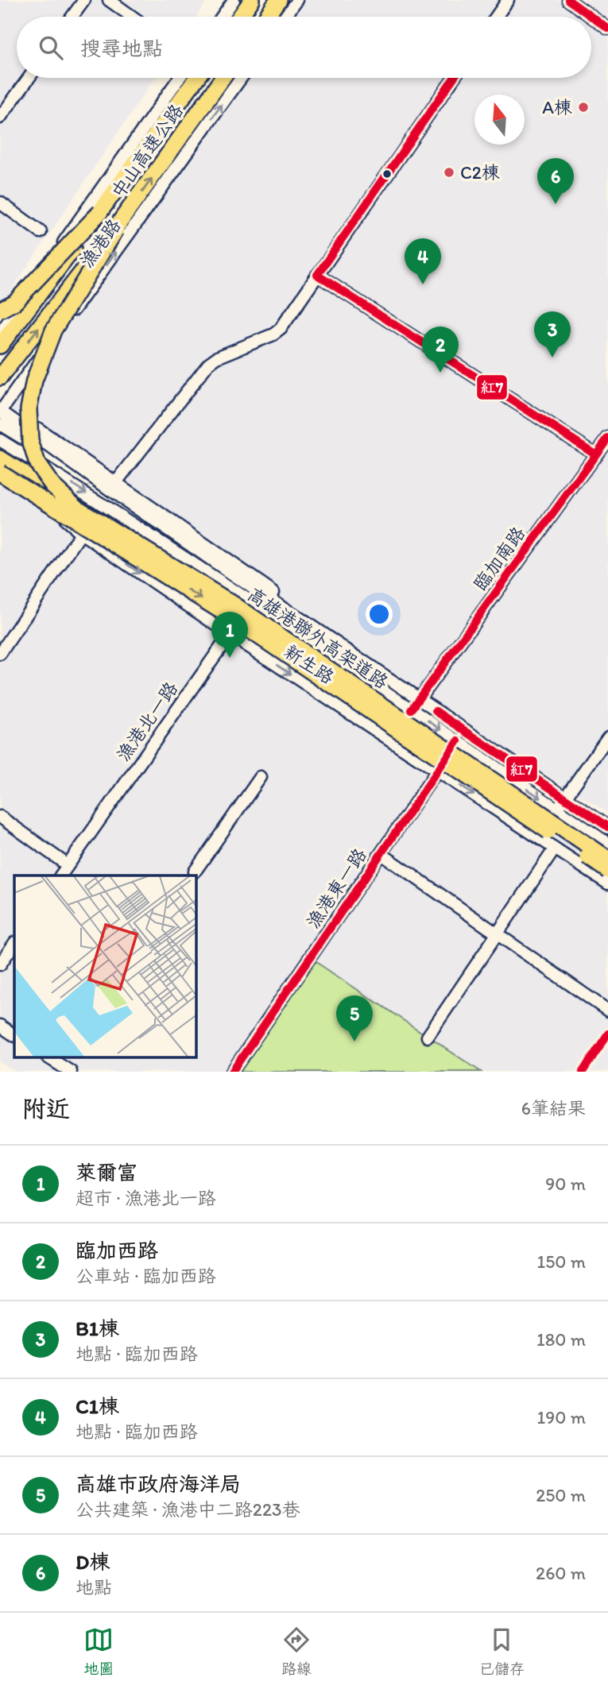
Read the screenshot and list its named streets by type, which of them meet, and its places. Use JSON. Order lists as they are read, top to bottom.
{
  "streets": {
    "highway": ["中山高速公路", "高雄港聯外高架道路"],
    "street": [
      "漁港路",
      "臨加南路",
      "新生路",
      "漁港北一路",
      "漁港東一路"
    ]
  },
  "crossings": [
    ["漁港路", "新生路"],
    ["臨加南路", "新生路"],
    ["新生路", "漁港北一路"],
    ["新生路", "漁港東一路"]
  ],
  "places": ["A棟", "C2棟"],
  "lines": ["transit line 紅7"],
  "north": "top",
  "page": {
    "search": "搜尋地點",
    "pins": [
      "6",
      "4",
      "3",
      "2",
      "1",
      "5"
    ],
    "heading": ["附近", "6筆結果"],
    "list": [
      {
        "mark": "1",
        "name": "萊爾富",
        "note": "超市 · 漁港北一路",
        "value": "90 m"
      },
      {
        "mark": "2",
        "name": "臨加西路",
        "note": "公車站 · 臨加西路",
        "value": "150 m"
      },
      {
        "mark": "3",
        "name": "B1棟",
        "note": "地點 · 臨加西路",
        "value": "180 m"
      },
      {
        "mark": "4",
        "name": "C1棟",
        "note": "地點 · 臨加西路",
        "value": "190 m"
      },
      {
        "mark": "5",
        "name": "高雄市政府海洋局",
        "note": "公共建築 · 漁港中二路223巷",
        "value": "250 m"
      },
      {
        "mark": "6",
        "name": "D棟",
        "note": "地點",
        "value": "260 m"
      }
    ],
    "nav": ["地圖", "路線", "已儲存"]
  }
}
